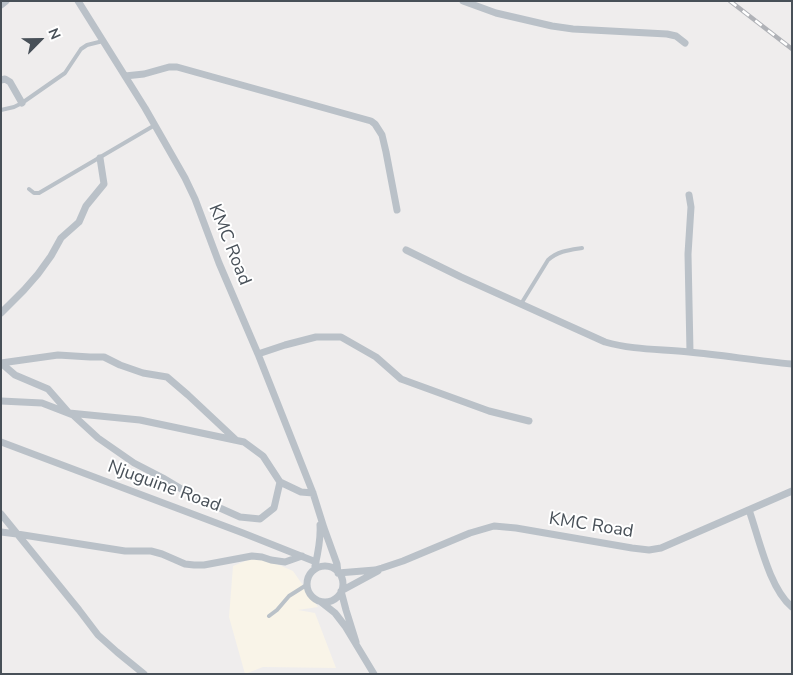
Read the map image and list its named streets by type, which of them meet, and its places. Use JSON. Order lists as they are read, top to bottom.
{
  "streets": {
    "street": ["KMC Road", "Njuguine Road"]
  },
  "crossings": [
    ["KMC Road", "Njuguine Road"]
  ],
  "north": "top right"
}
